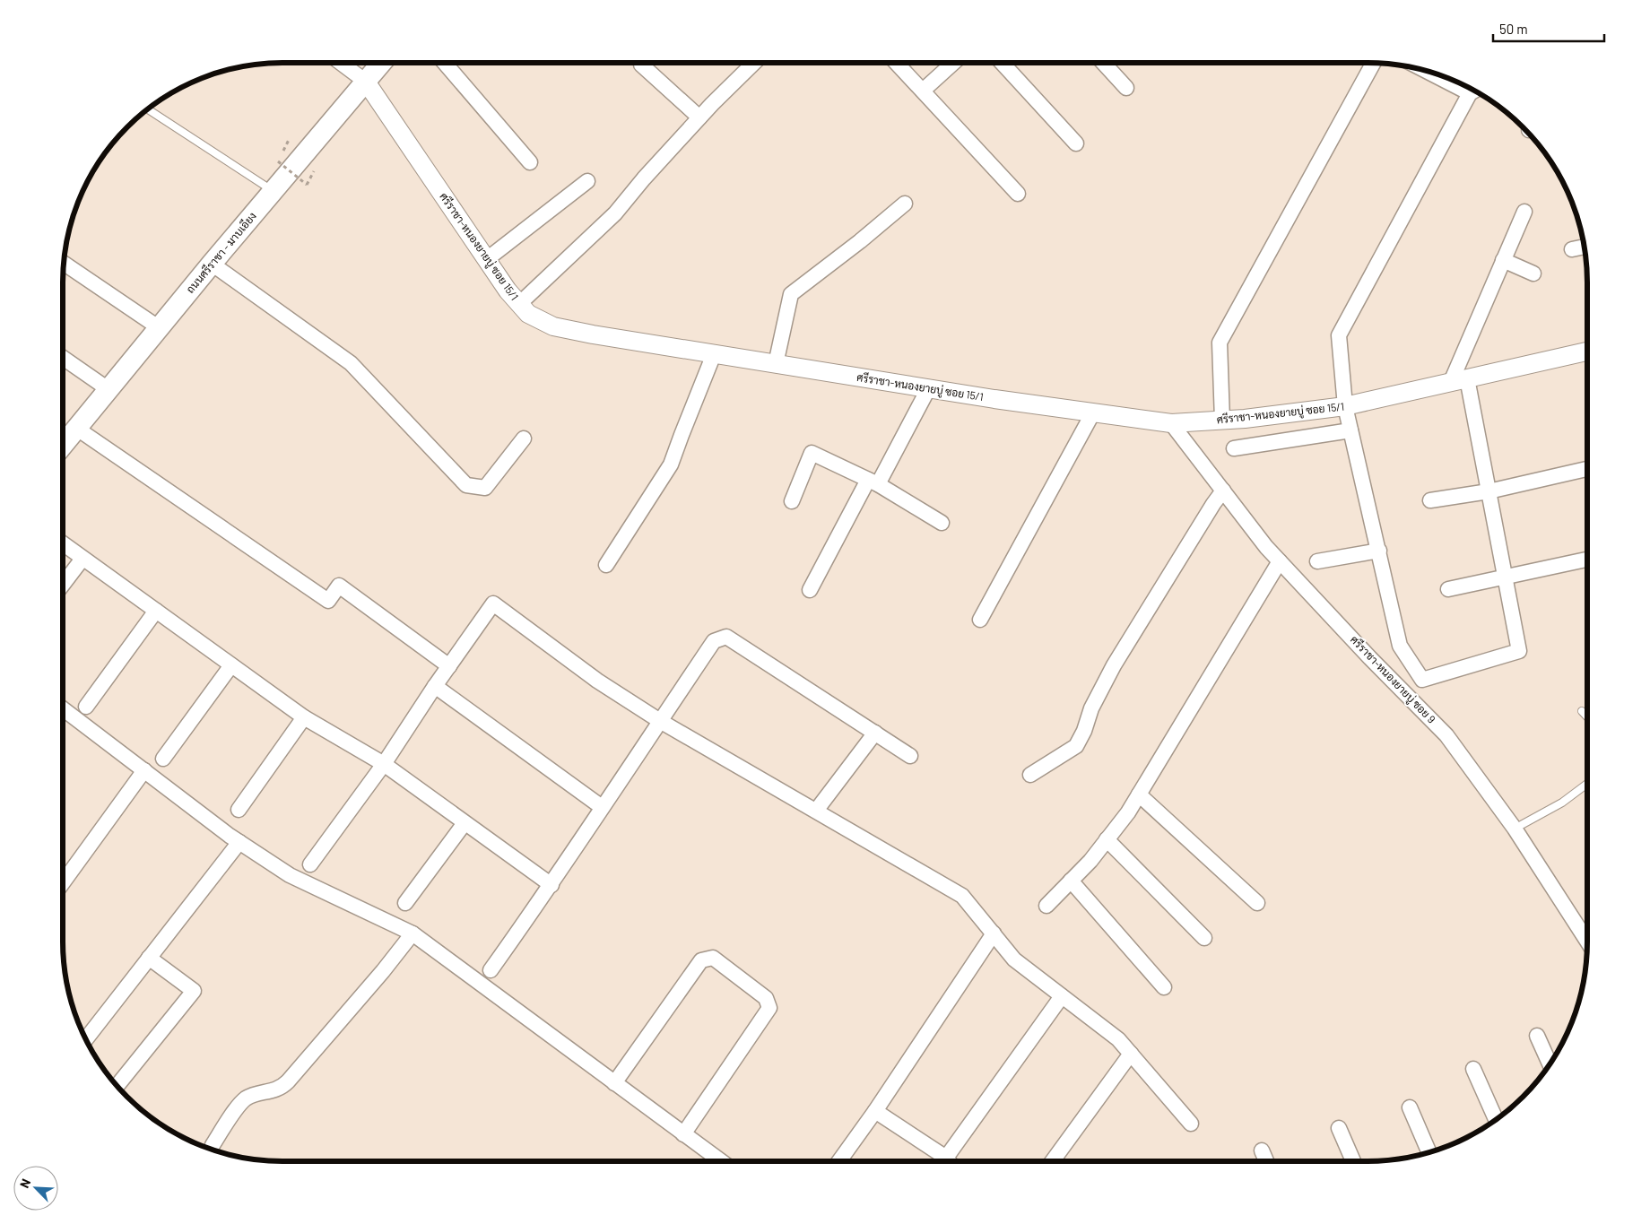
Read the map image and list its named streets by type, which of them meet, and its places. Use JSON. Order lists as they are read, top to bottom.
{
  "streets": {
    "main road": ["ถนนศรีราชา - มาบเอียง"],
    "street": ["ศรีราชา-หนองยายบู่ ซอย 15/1", "ศรีราชา-หนองยายบู่ ซอย 9"]
  },
  "crossings": [
    ["ศรีราชา-หนองยายบู่ ซอย 15/1", "ถนนศรีราชา - มาบเอียง"],
    ["ศรีราชา-หนองยายบู่ ซอย 15/1", "ศรีราชา-หนองยายบู่ ซอย 9"]
  ],
  "scale_bar": "50 m",
  "north": "top left"
}
